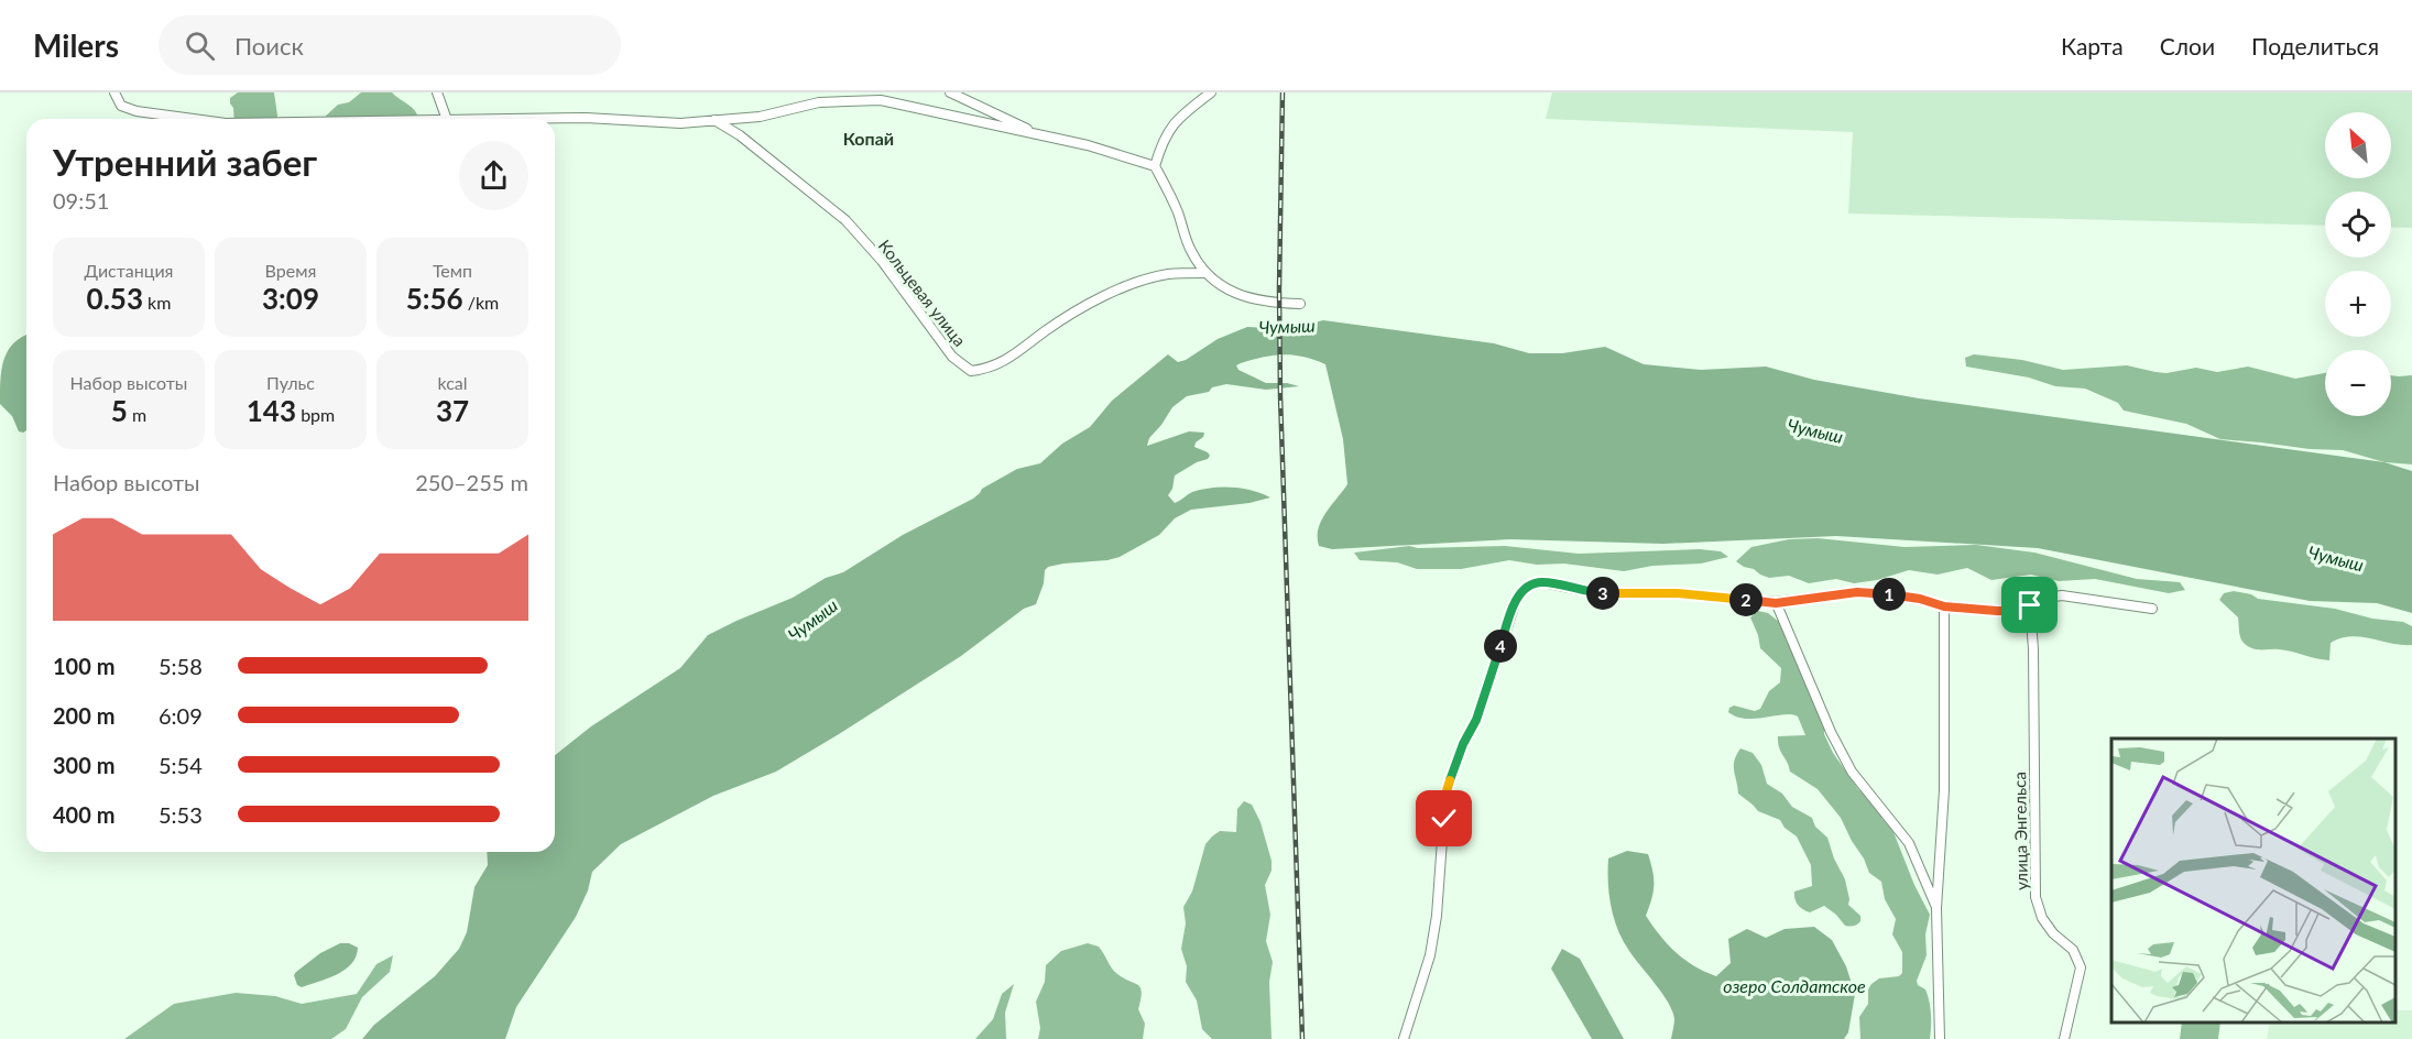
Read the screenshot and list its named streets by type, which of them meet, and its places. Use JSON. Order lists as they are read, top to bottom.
{
  "streets": {
    "street": ["Кольцевая улица", "улица Энгельса"]
  },
  "districts": ["Копай"],
  "water": ["Чумыш", "озеро Солдатское"],
  "north": "top left",
  "page": {
    "header": "Milers",
    "search": "Поиск",
    "nav": ["Карта", "Слои", "Поделиться"],
    "map_buttons": ["+", "−"],
    "heading": ["Утренний забег", "09:51"],
    "stats": [
      ["Дистанция", "0.53 km"],
      ["Время", "3:09"],
      ["Темп", "5:56 /km"],
      ["Набор высоты", "5 m"],
      ["Пульс", "143 bpm"],
      ["kcal", "37"]
    ],
    "chart": ["Набор высоты", "250–255 m"],
    "pins": [
      "3",
      "1",
      "2",
      "4"
    ],
    "list": [
      {
        "name": "100 m",
        "note": "5:58"
      },
      {
        "name": "200 m",
        "note": "6:09"
      },
      {
        "name": "300 m",
        "note": "5:54"
      },
      {
        "name": "400 m",
        "note": "5:53"
      }
    ]
  }
}
